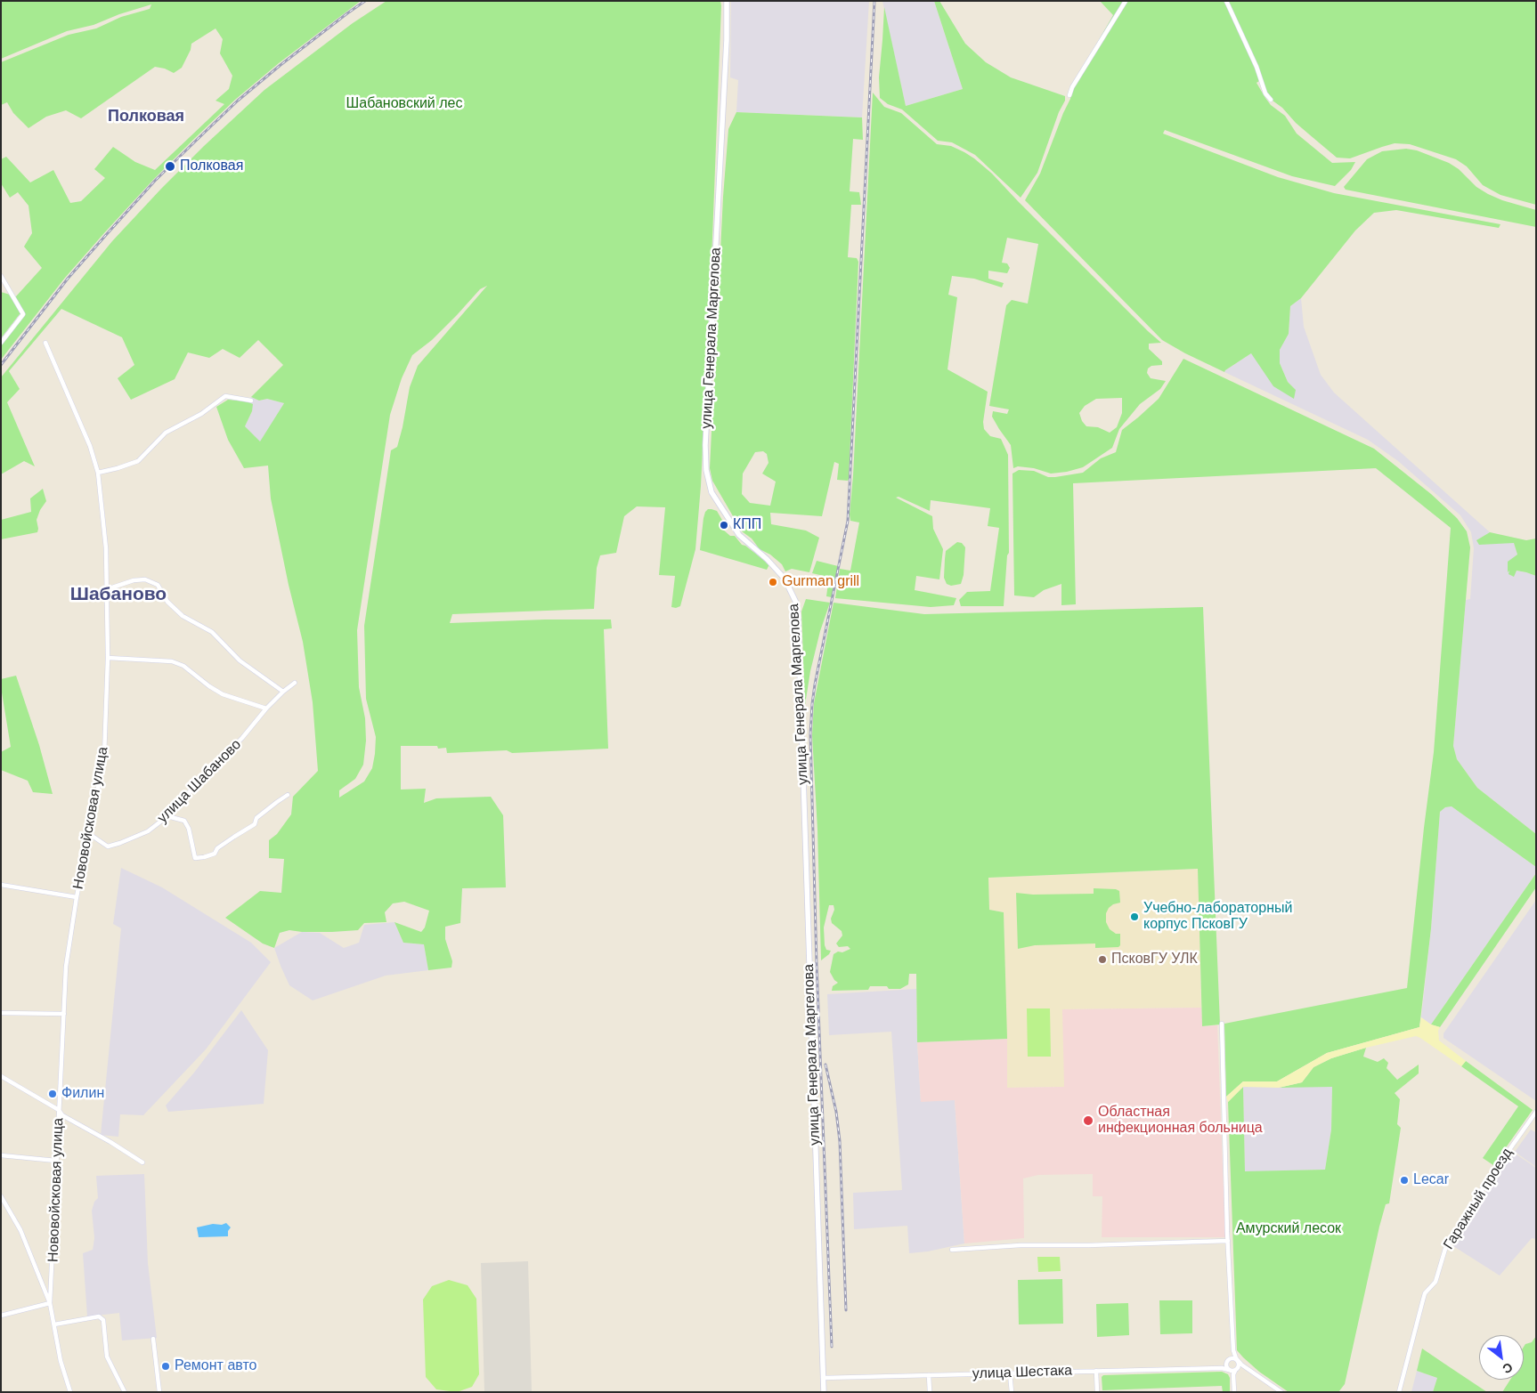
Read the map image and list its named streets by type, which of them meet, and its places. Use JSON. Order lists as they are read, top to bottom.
{
  "streets": {
    "main road": ["улица Генерала Маргелова"],
    "street": [
      "улица Шабаново",
      "Нововойсковая улица",
      "Гаражный проезд",
      "улица Шестака"
    ]
  },
  "crossings": [
    ["улица Генерала Маргелова", "улица Шестака"],
    ["улица Шабаново", "Нововойсковая улица"]
  ],
  "districts": ["Полковая", "Шабаново"],
  "parks": ["Шабановский лес", "Амурский лесок"],
  "places": [
    "Полковая",
    "КПП",
    "Gurman grill",
    "Учебно-лабораторный корпус ПсковГУ",
    "ПсковГУ УЛК",
    "Филин",
    "Областная инфекционная больница",
    "Lecar",
    "Ремонт авто"
  ],
  "north": "bottom right"
}
